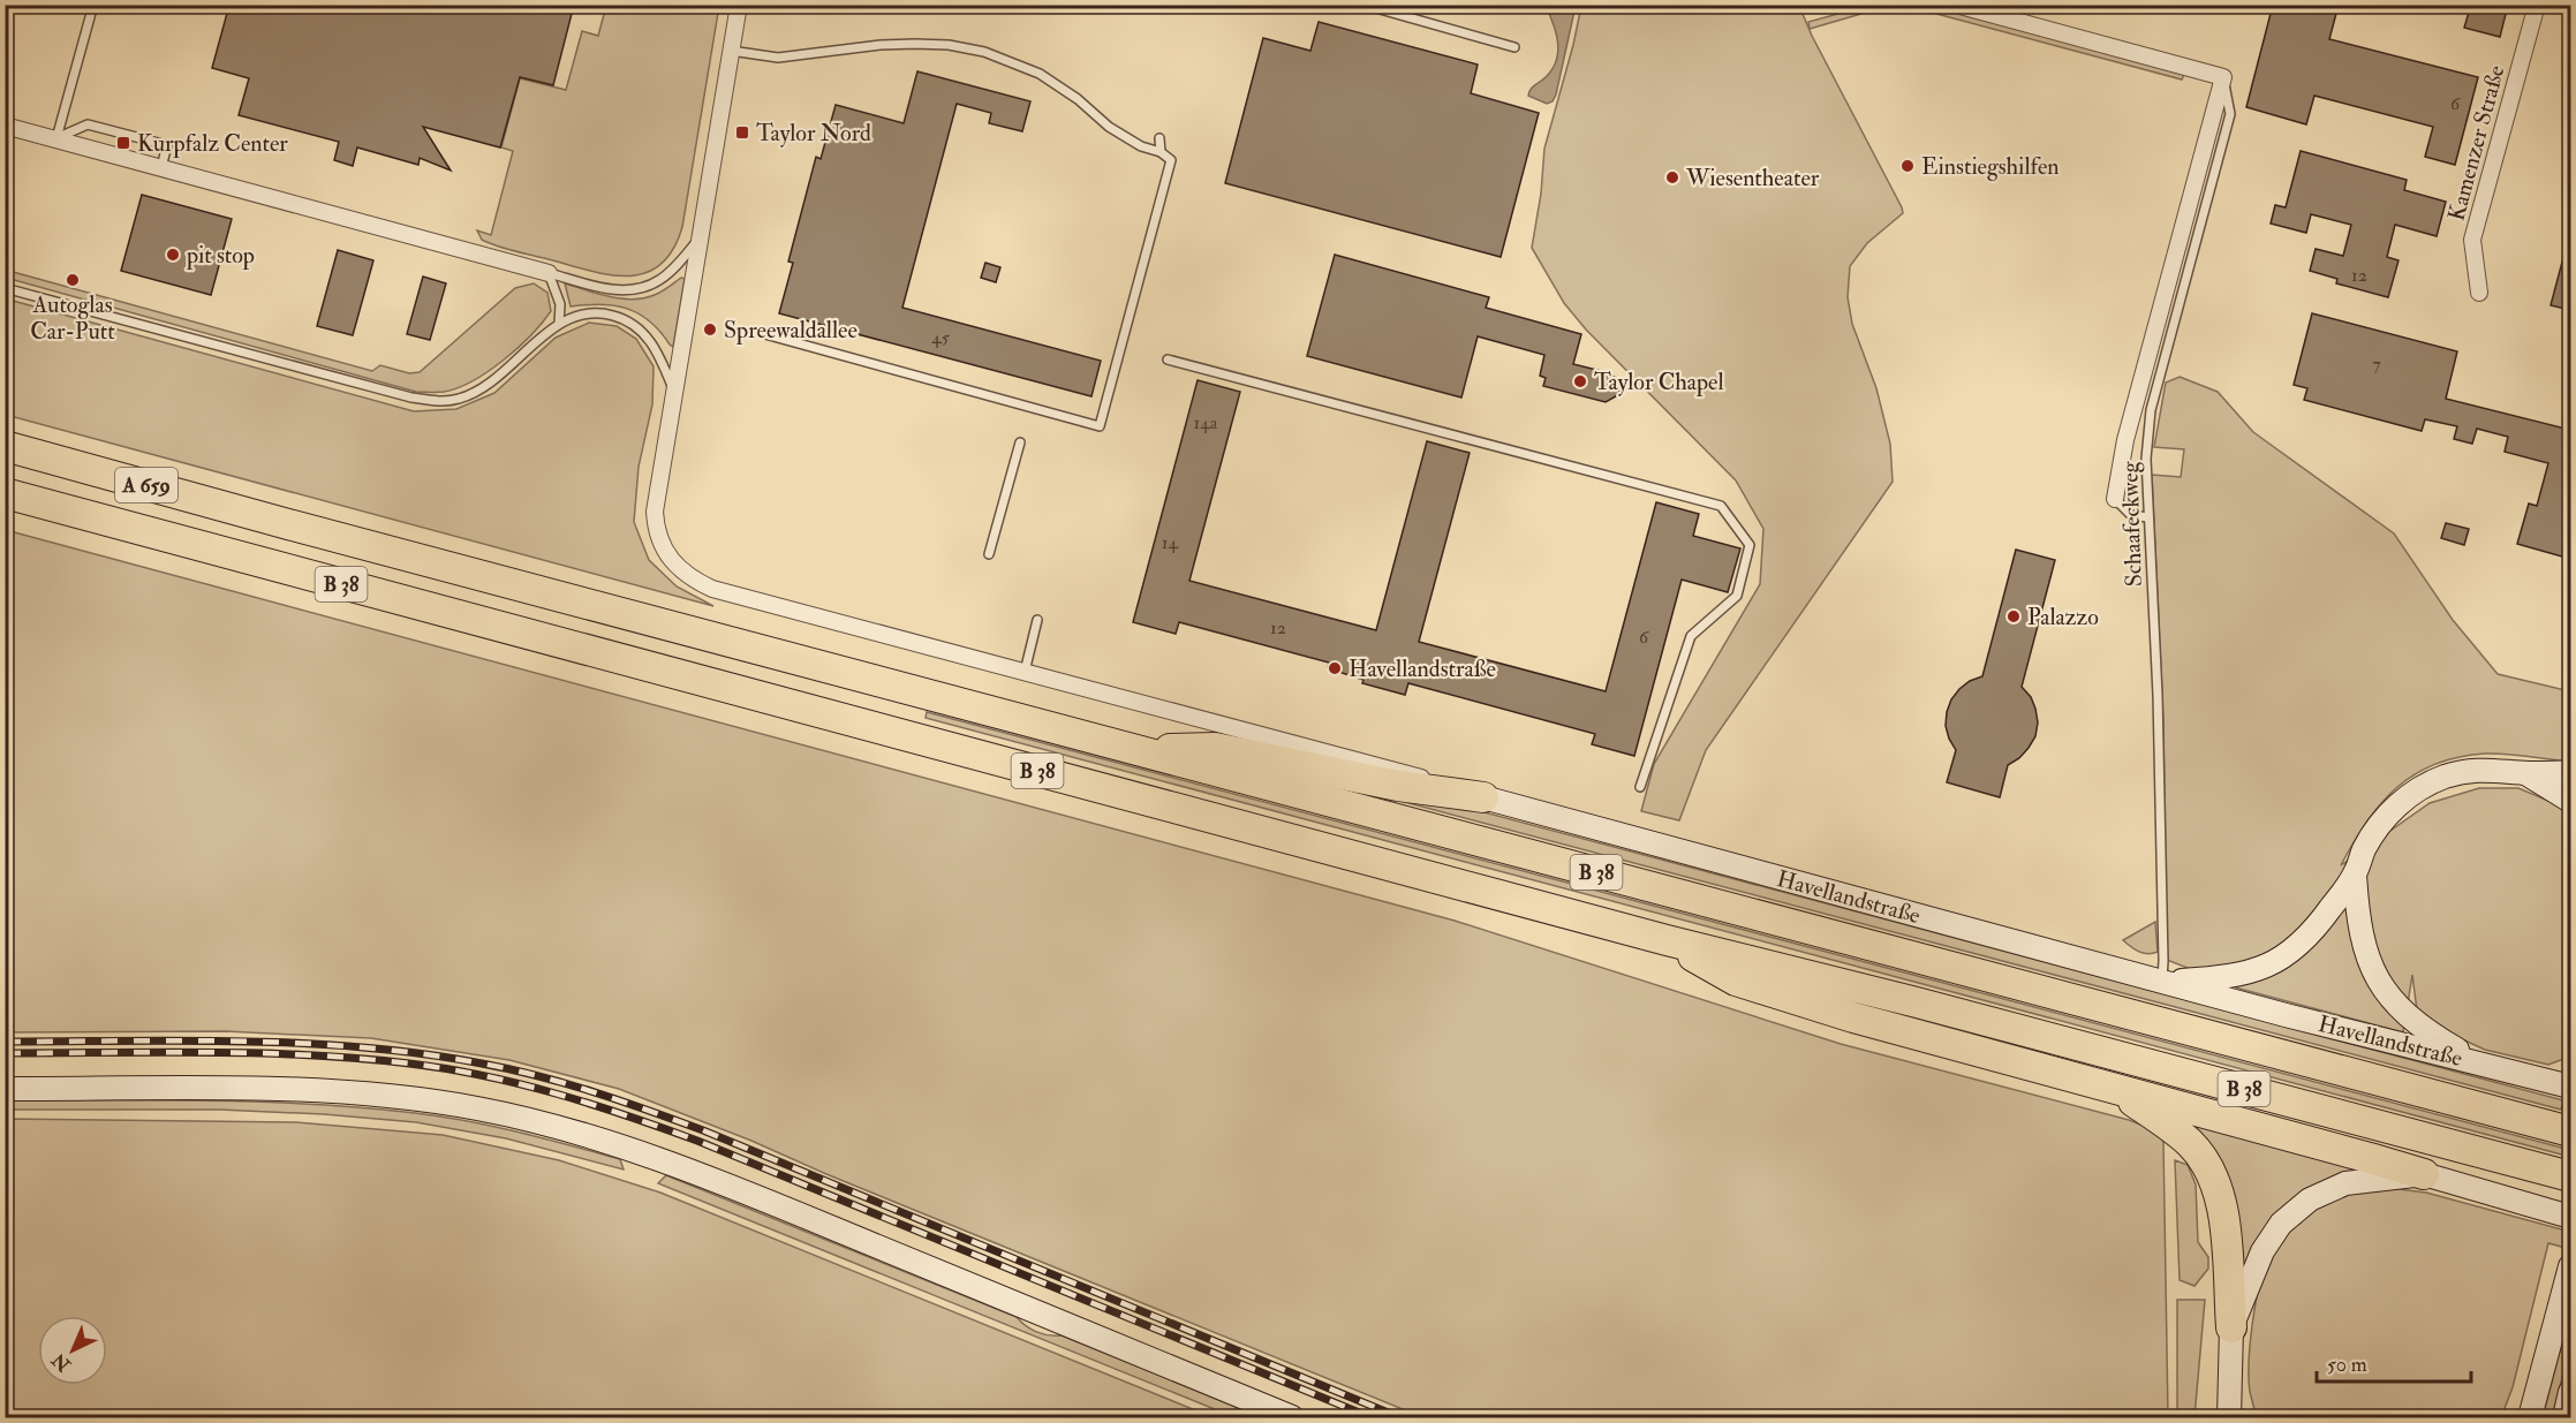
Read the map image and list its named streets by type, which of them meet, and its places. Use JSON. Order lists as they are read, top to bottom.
{
  "streets": {
    "highway": ["A 659", "B 38"],
    "main road": ["Havellandstraße"],
    "street": ["Kamenzer Straße"],
    "lane": ["Schaafeckweg"]
  },
  "crossings": [
    ["A 659", "B 38"],
    ["Schaafeckweg", "Havellandstraße"]
  ],
  "places": {
    "transit": ["Taylor Nord", "Kurpfalz Center"],
    "other": [
      "Einstiegshilfen",
      "Wiesentheater",
      "pit stop",
      "Autoglas Car-Putt",
      "Spreewaldallee",
      "Taylor Chapel",
      "Palazzo",
      "Havellandstraße"
    ]
  },
  "house_numbers": [
    "6",
    "12",
    "45",
    "7",
    "14a",
    "14",
    "12",
    "6"
  ],
  "scale_bar": "50 m",
  "north": "bottom left"
}
